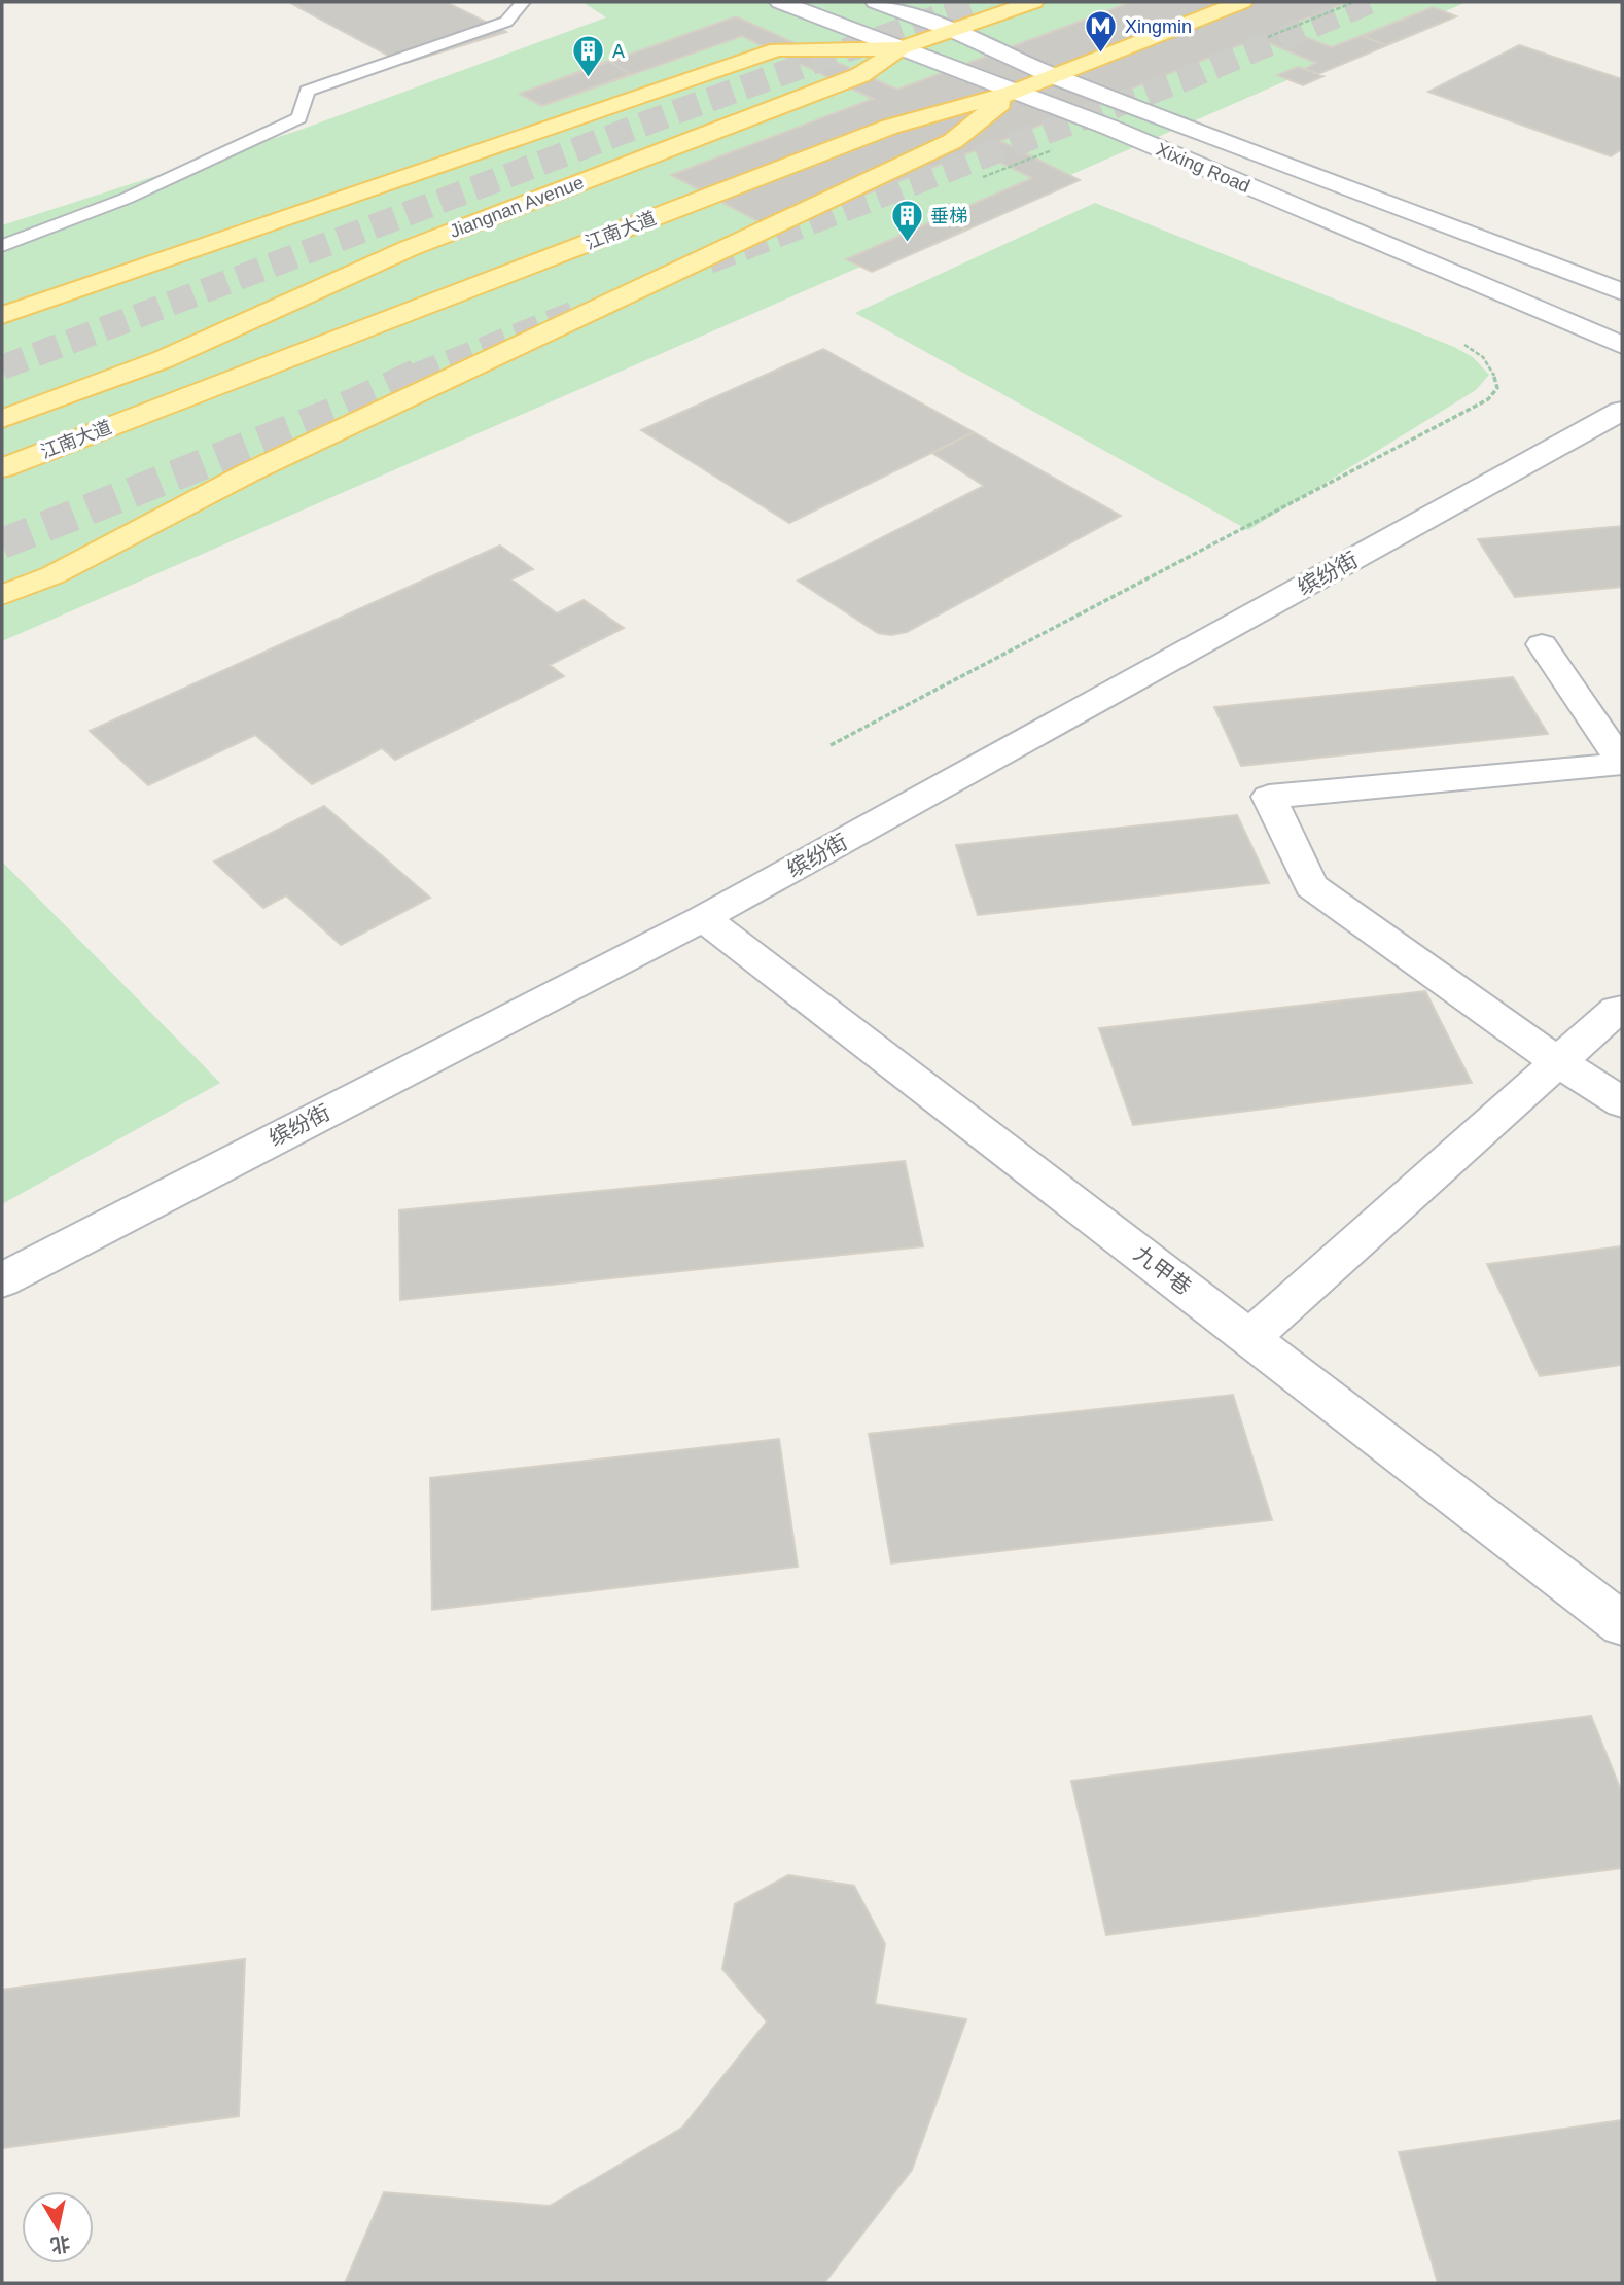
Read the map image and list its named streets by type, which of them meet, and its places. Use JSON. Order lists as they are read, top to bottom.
{
  "streets": {
    "main road": ["Jiangnan Avenue", "江南大道"],
    "street": ["Xixing Road", "缤纷街", "九甲巷"]
  },
  "crossings": [
    ["Xixing Road", "Jiangnan Avenue"],
    ["Xixing Road", "江南大道"],
    ["缤纷街", "九甲巷"]
  ],
  "places": {
    "metro station": ["Xingmin"],
    "building": ["A", "垂梯"]
  },
  "north": "bottom"
}
